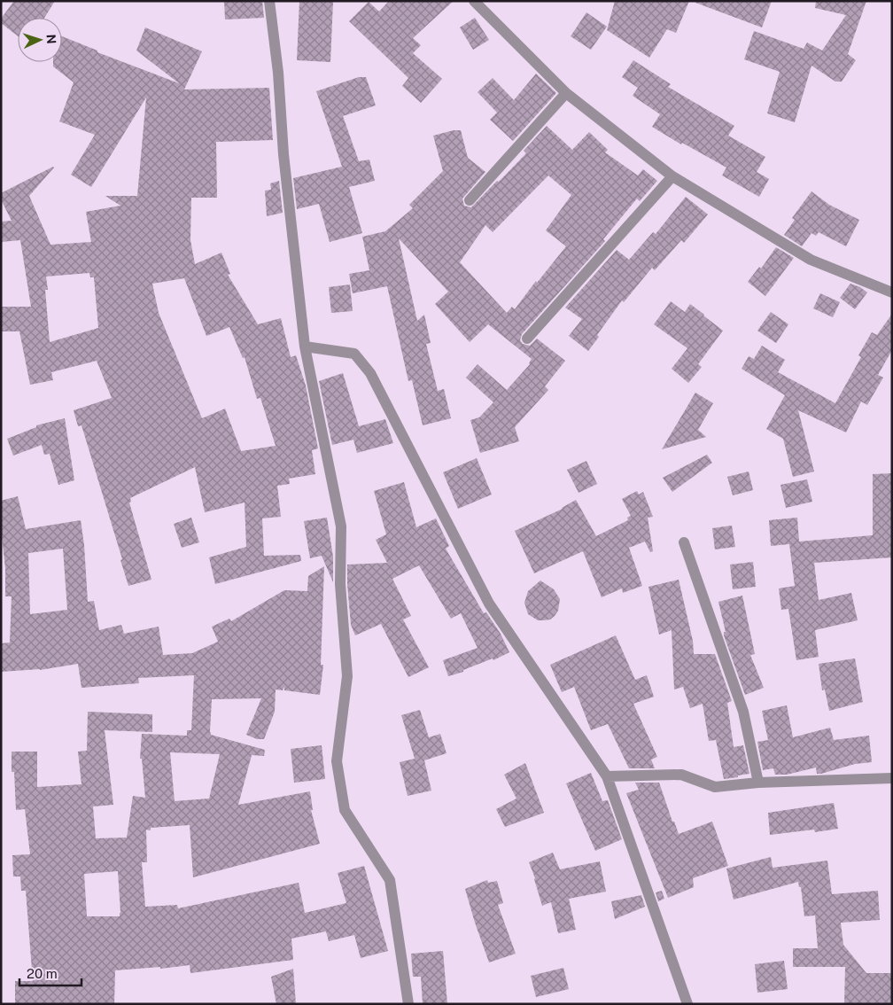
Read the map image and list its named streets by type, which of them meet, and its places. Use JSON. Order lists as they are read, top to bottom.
{
  "scale_bar": "20 m",
  "north": "right"
}
